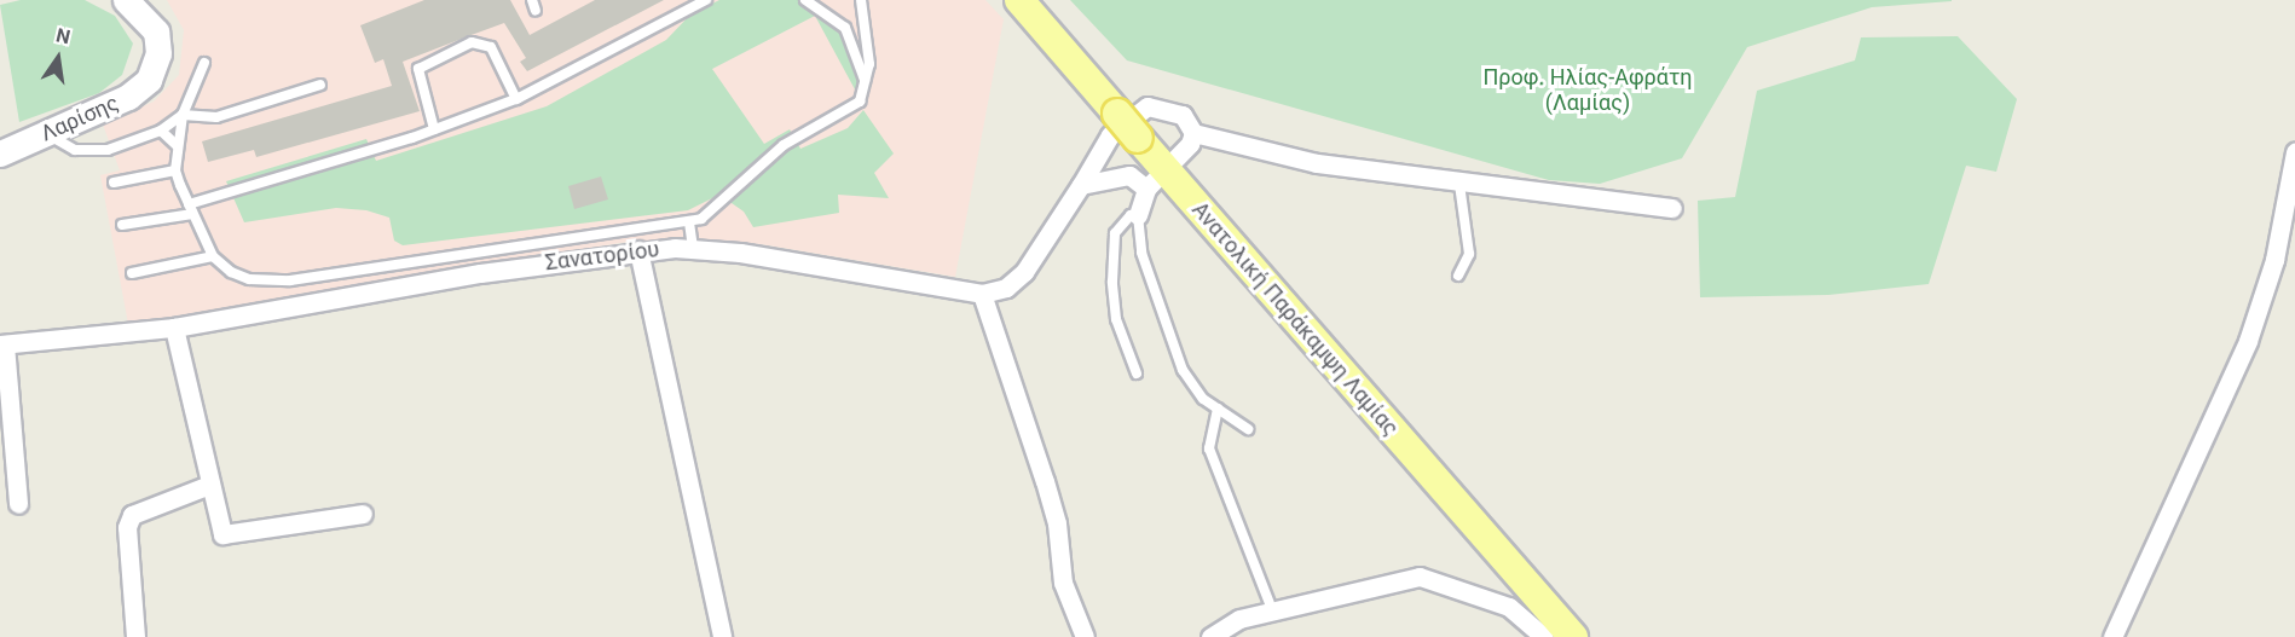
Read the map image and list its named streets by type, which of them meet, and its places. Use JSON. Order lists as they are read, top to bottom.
{
  "streets": {
    "main road": ["Λαρίσης", "Ανατολική Παράκαμψη Λαμίας"],
    "street": ["Σανατορίου"]
  },
  "parks": ["Προφ. Ηλίας-Αφράτη (Λαμίας)"],
  "north": "top"
}
